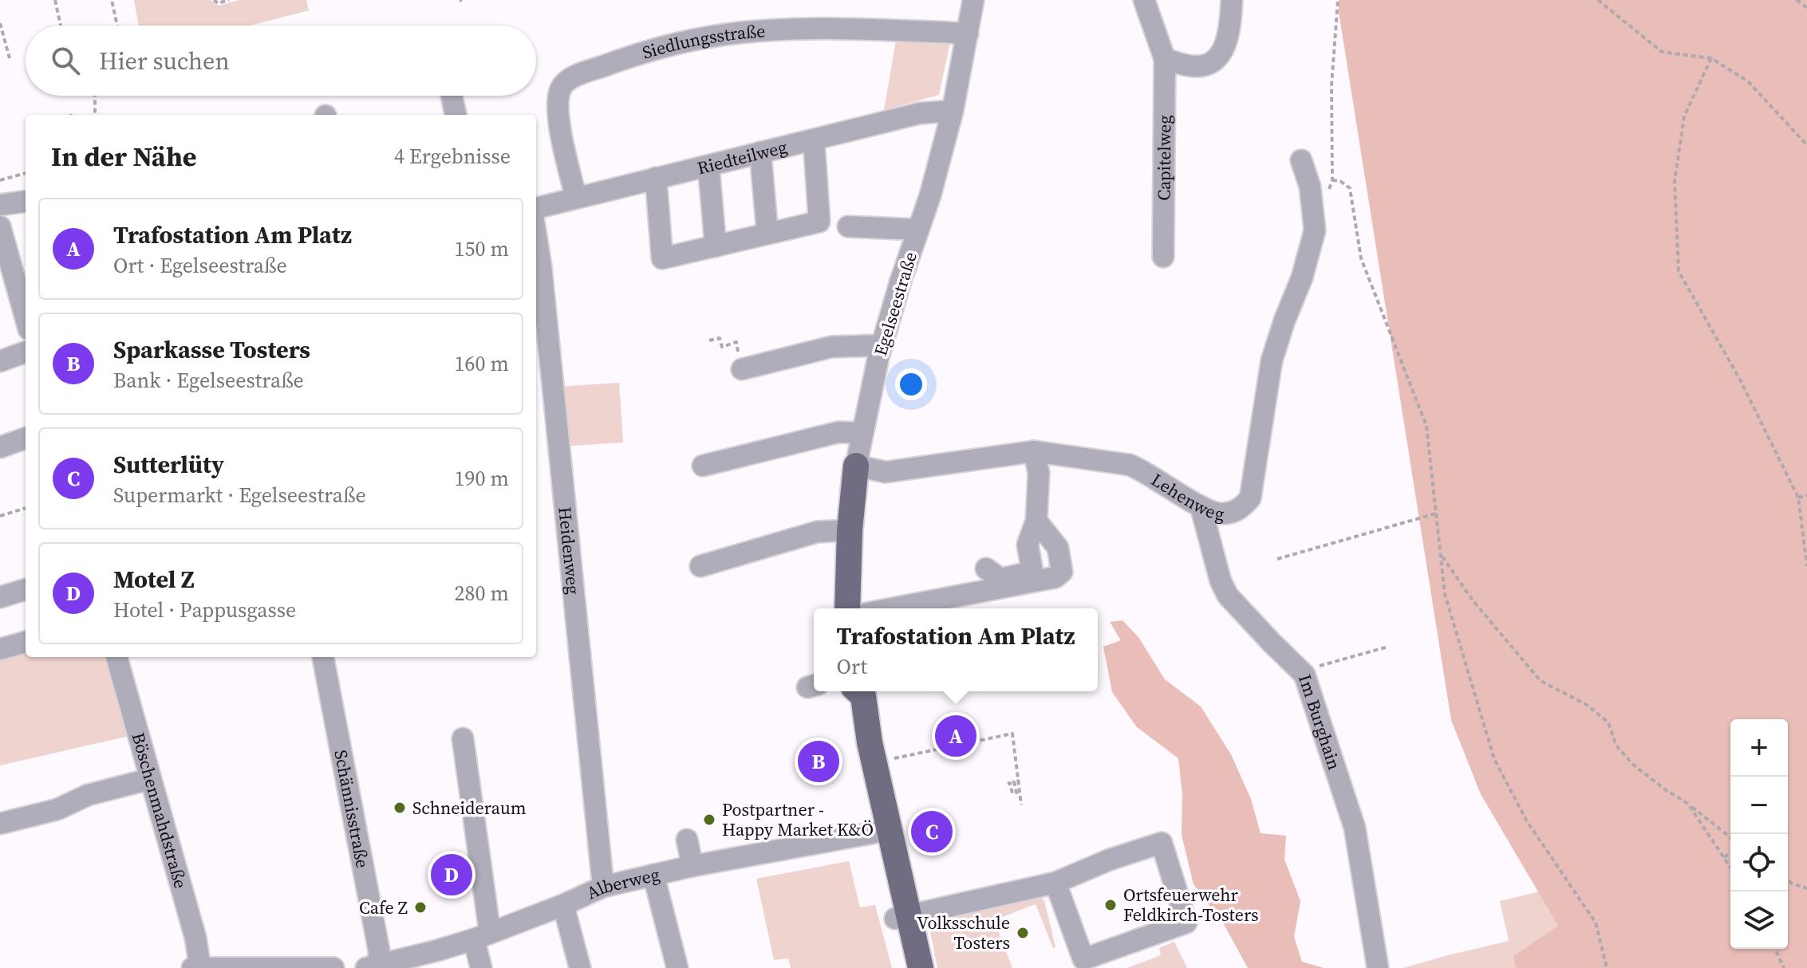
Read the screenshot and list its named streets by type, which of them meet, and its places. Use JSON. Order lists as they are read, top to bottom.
{
  "streets": {
    "main road": ["Egelseestraße"],
    "street": [
      "Siedlungsstraße",
      "Riedteilweg",
      "Capitelweg",
      "Lehenweg",
      "Heidenweg",
      "Im Burghain",
      "Schännisstraße",
      "Böschenmahdstraße",
      "Alberweg"
    ]
  },
  "crossings": [
    ["Siedlungsstraße", "Riedteilweg"],
    ["Siedlungsstraße", "Egelseestraße"],
    ["Riedteilweg", "Egelseestraße"],
    ["Egelseestraße", "Lehenweg"],
    ["Lehenweg", "Im Burghain"],
    ["Heidenweg", "Alberweg"],
    ["Schännisstraße", "Alberweg"]
  ],
  "places": [
    "Schneideraum",
    "Postpartner - Happy Market K&Ö",
    "Ortsfeuerwehr Feldkirch-Tosters",
    "Cafe Z",
    "Volksschule Tosters"
  ],
  "page": {
    "search": "Hier suchen",
    "heading": ["In der Nähe", "4 Ergebnisse"],
    "list": [
      {
        "mark": "A",
        "name": "Trafostation Am Platz",
        "note": "Ort · Egelseestraße",
        "value": "150 m"
      },
      {
        "mark": "B",
        "name": "Sparkasse Tosters",
        "note": "Bank · Egelseestraße",
        "value": "160 m"
      },
      {
        "mark": "C",
        "name": "Sutterlüty",
        "note": "Supermarkt · Egelseestraße",
        "value": "190 m"
      },
      {
        "mark": "D",
        "name": "Motel Z",
        "note": "Hotel · Pappusgasse",
        "value": "280 m"
      }
    ],
    "popup": ["Trafostation Am Platz", "Ort"],
    "pins": [
      "A",
      "B",
      "C",
      "D"
    ],
    "map_buttons": ["+", "−"]
  }
}
